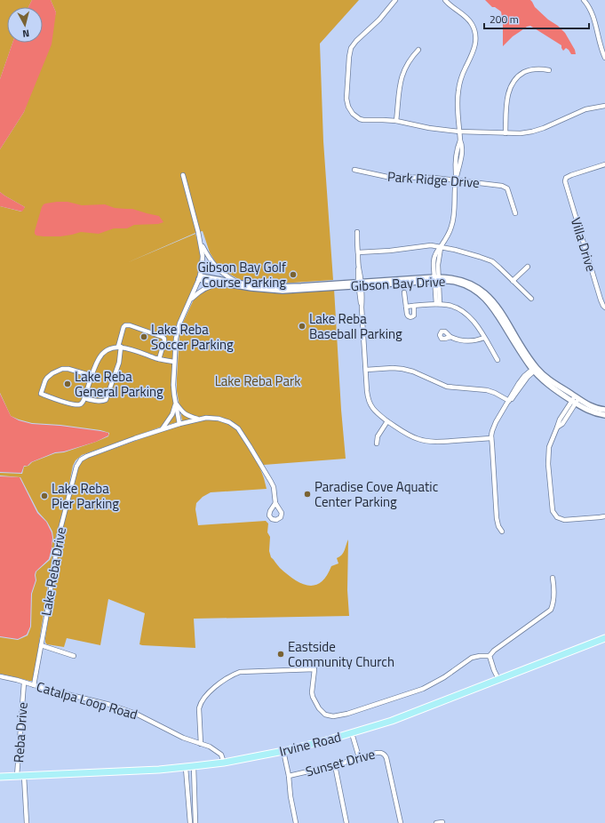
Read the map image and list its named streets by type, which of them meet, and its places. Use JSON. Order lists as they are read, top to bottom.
{
  "streets": {
    "main road": ["Irvine Road"],
    "street": [
      "Park Ridge Drive",
      "Villa Drive",
      "Gibson Bay Drive",
      "Lake Reba Drive",
      "Catalpa Loop Road",
      "Reba Drive",
      "Sunset Drive"
    ]
  },
  "crossings": [
    ["Lake Reba Drive", "Catalpa Loop Road"],
    ["Catalpa Loop Road", "Reba Drive"],
    ["Catalpa Loop Road", "Irvine Road"],
    ["Reba Drive", "Irvine Road"]
  ],
  "parks": ["Lake Reba Park"],
  "places": [
    "Gibson Bay Golf Course Parking",
    "Lake Reba Baseball Parking",
    "Lake Reba Soccer Parking",
    "Lake Reba General Parking",
    "Paradise Cove Aquatic Center Parking",
    "Lake Reba Pier Parking",
    "Eastside Community Church"
  ],
  "scale_bar": "200 m",
  "north": "bottom"
}
